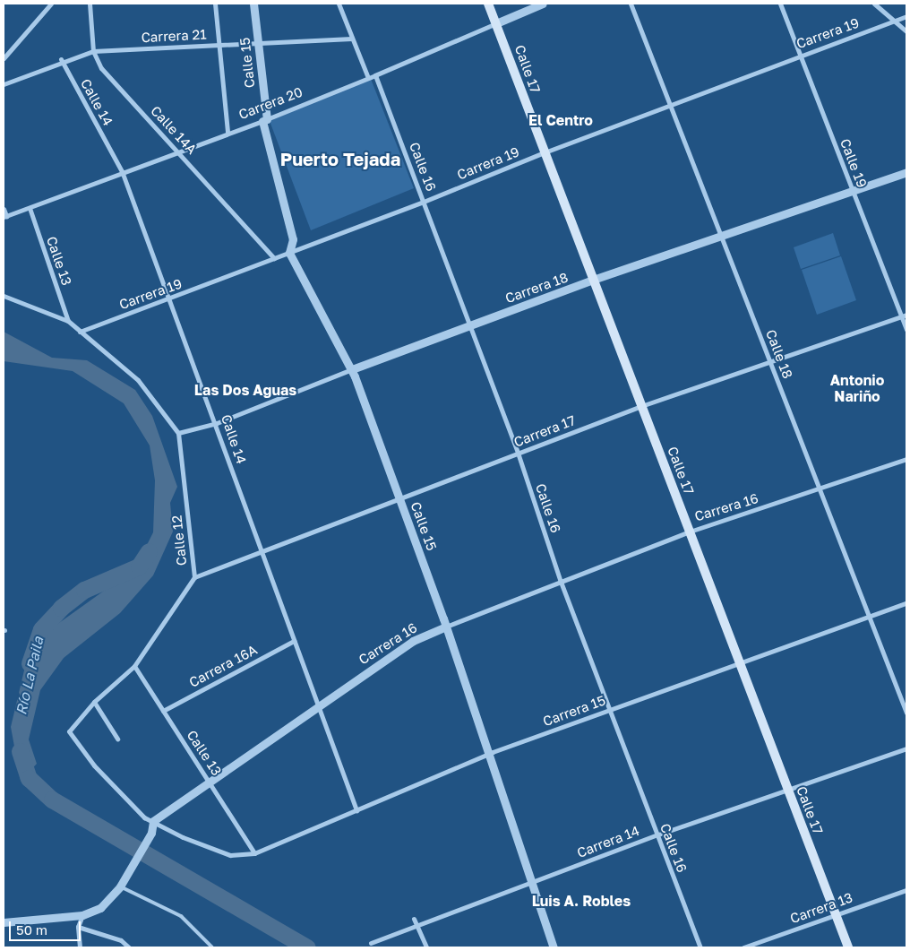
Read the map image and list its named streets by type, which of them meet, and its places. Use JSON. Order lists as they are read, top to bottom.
{
  "streets": {
    "main road": ["Calle 17"],
    "street": [
      "Carrera 19",
      "Carrera 21",
      "Calle 15",
      "Calle 14",
      "Carrera 20",
      "Calle 14A",
      "Calle 19",
      "Calle 16",
      "Calle 13",
      "Carrera 18",
      "Calle 18",
      "Carrera 17",
      "Carrera 16",
      "Calle 12",
      "Carrera 16A",
      "Carrera 15",
      "Carrera 14",
      "Carrera 13"
    ]
  },
  "crossings": [
    ["Carrera 19", "Calle 15"],
    ["Carrera 19", "Calle 17"],
    ["Carrera 19", "Calle 14"],
    ["Carrera 19", "Calle 14A"],
    ["Carrera 19", "Calle 19"],
    ["Carrera 19", "Calle 16"],
    ["Carrera 19", "Calle 18"],
    ["Carrera 21", "Calle 15"],
    ["Carrera 21", "Calle 14"],
    ["Carrera 21", "Calle 14A"],
    ["Calle 15", "Carrera 20"],
    ["Calle 15", "Carrera 18"],
    ["Calle 15", "Carrera 17"],
    ["Calle 15", "Carrera 16"],
    ["Calle 15", "Carrera 15"],
    ["Calle 15", "Carrera 14"],
    ["Calle 17", "Carrera 20"],
    ["Calle 17", "Carrera 18"],
    ["Calle 17", "Carrera 17"],
    ["Calle 17", "Carrera 16"],
    ["Calle 17", "Carrera 15"],
    ["Calle 17", "Carrera 14"],
    ["Calle 17", "Carrera 13"],
    ["Calle 14", "Carrera 20"],
    ["Calle 14", "Carrera 18"],
    ["Calle 14", "Carrera 17"],
    ["Calle 14", "Carrera 16"],
    ["Calle 14", "Carrera 16A"],
    ["Calle 14", "Carrera 15"],
    ["Carrera 20", "Calle 14A"],
    ["Carrera 20", "Calle 16"],
    ["Carrera 20", "Calle 13"],
    ["Calle 19", "Carrera 18"],
    ["Calle 19", "Carrera 17"],
    ["Calle 16", "Carrera 18"],
    ["Calle 16", "Carrera 17"],
    ["Calle 16", "Carrera 16"],
    ["Calle 16", "Carrera 15"],
    ["Calle 16", "Carrera 14"],
    ["Calle 13", "Carrera 16"],
    ["Calle 13", "Calle 12"],
    ["Calle 13", "Carrera 16A"],
    ["Calle 13", "Carrera 15"],
    ["Carrera 18", "Calle 18"],
    ["Carrera 18", "Calle 12"],
    ["Calle 18", "Carrera 17"],
    ["Calle 18", "Carrera 16"],
    ["Calle 18", "Carrera 15"],
    ["Carrera 17", "Calle 12"],
    ["Carrera 16", "Calle 12"],
    ["Carrera 16", "Carrera 15"],
    ["Calle 12", "Carrera 15"]
  ],
  "districts": [
    "El Centro",
    "Puerto Tejada",
    "Antonio Nariño",
    "Las Dos Aguas",
    "Luis A. Robles"
  ],
  "water": ["Río La Paila"],
  "scale_bar": "50 m"
}
